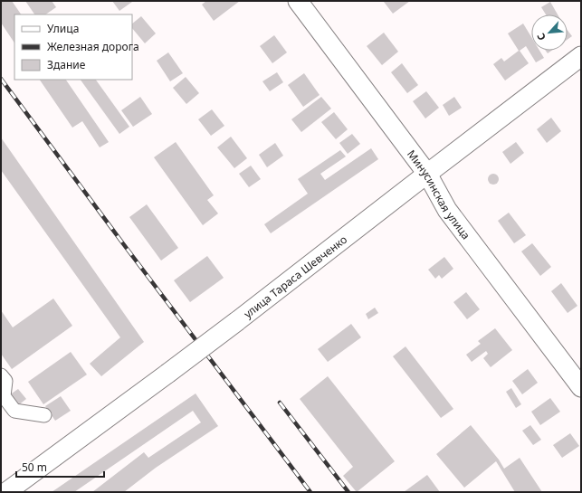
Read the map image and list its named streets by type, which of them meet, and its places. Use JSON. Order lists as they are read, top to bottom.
{
  "streets": {
    "street": ["Минусинская улица", "улица Тараса Шевченко"]
  },
  "crossings": [
    ["Минусинская улица", "улица Тараса Шевченко"]
  ],
  "legend": ["Улица", "Железная дорога", "Здание"],
  "scale_bar": "50 m",
  "north": "bottom left"
}
